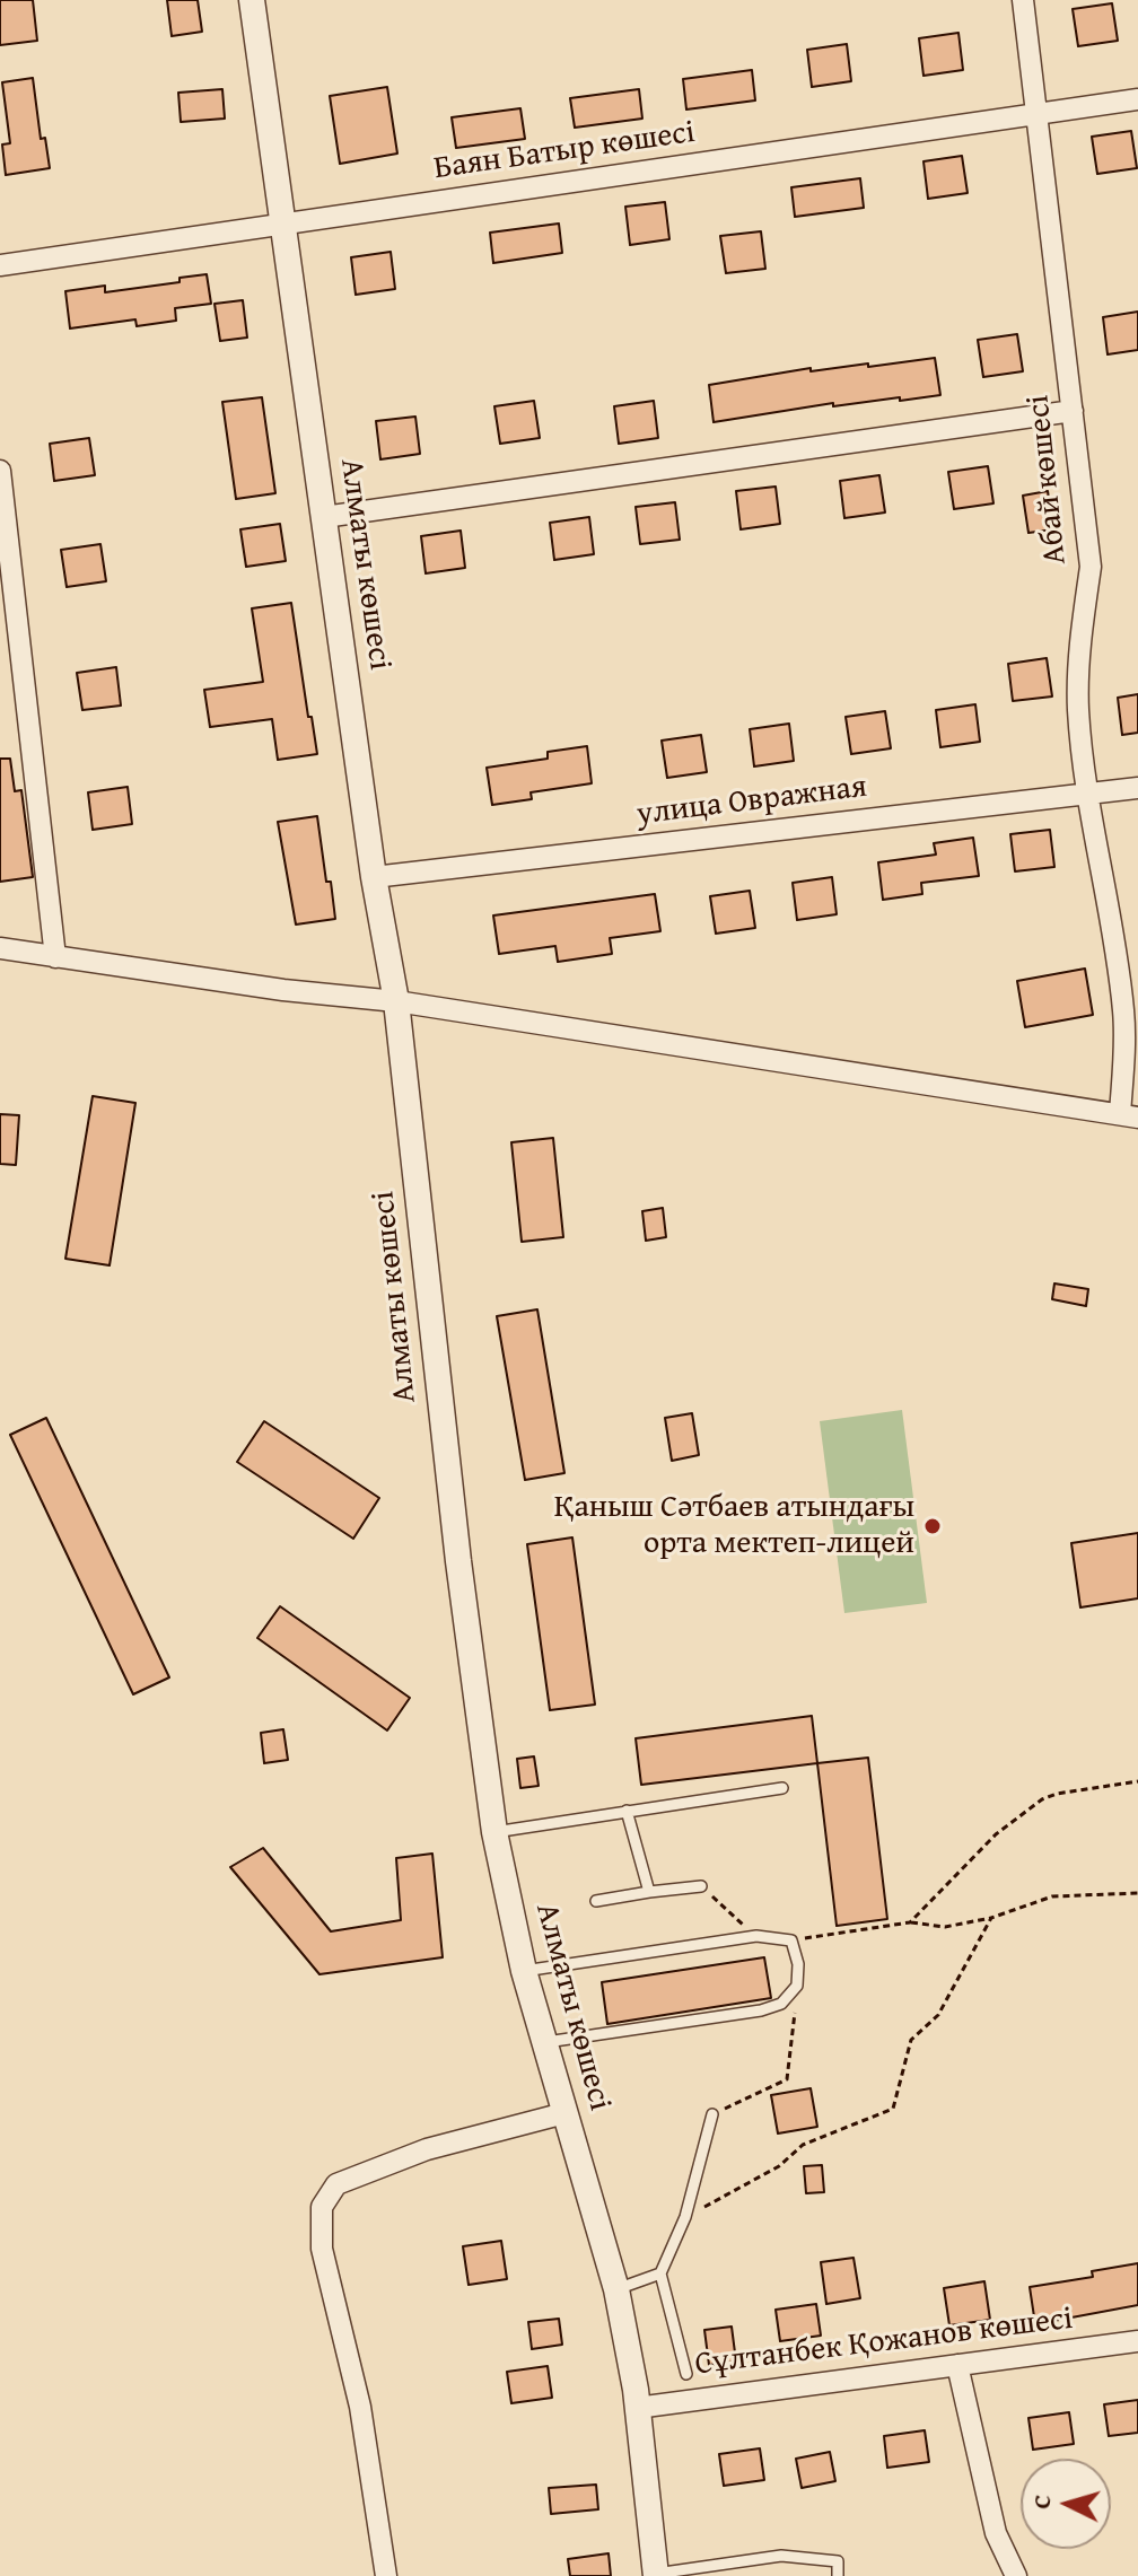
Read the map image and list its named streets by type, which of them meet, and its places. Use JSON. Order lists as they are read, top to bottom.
{
  "streets": {
    "street": [
      "Баян Батыр көшесі",
      "Абай көшесі",
      "Алматы көшесі",
      "улица Овражная",
      "Сұлтанбек Қожанов көшесі"
    ]
  },
  "crossings": [
    ["Баян Батыр көшесі", "Абай көшесі"],
    ["Баян Батыр көшесі", "Алматы көшесі"],
    ["Абай көшесі", "улица Овражная"],
    ["Алматы көшесі", "улица Овражная"],
    ["Алматы көшесі", "Сұлтанбек Қожанов көшесі"]
  ],
  "places": ["Қаныш Сәтбаев атындағы орта мектеп-лицей"],
  "north": "left"
}
